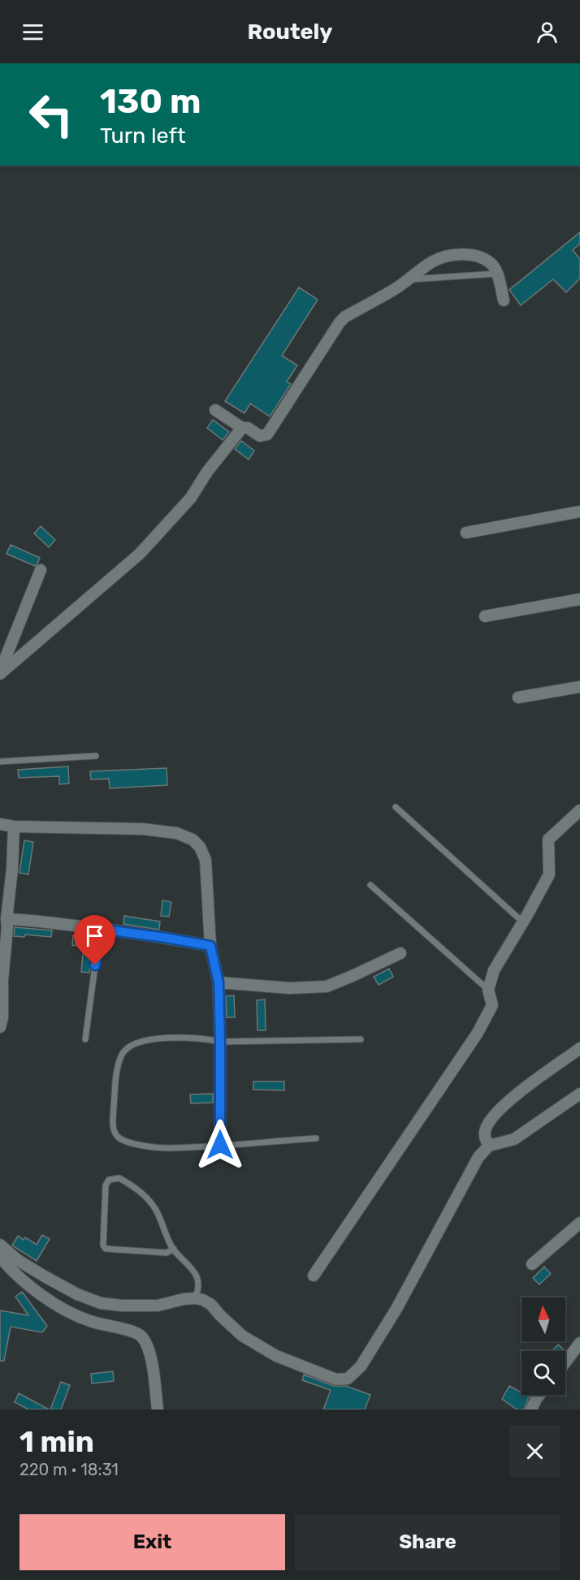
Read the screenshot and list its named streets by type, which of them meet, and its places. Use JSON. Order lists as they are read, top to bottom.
{
  "north": "top",
  "page": {
    "header": "Routely",
    "turn": ["130 m", "Turn left"],
    "heading": ["1 min", "220 m · 18:31"],
    "buttons": ["Exit", "Share"]
  }
}
